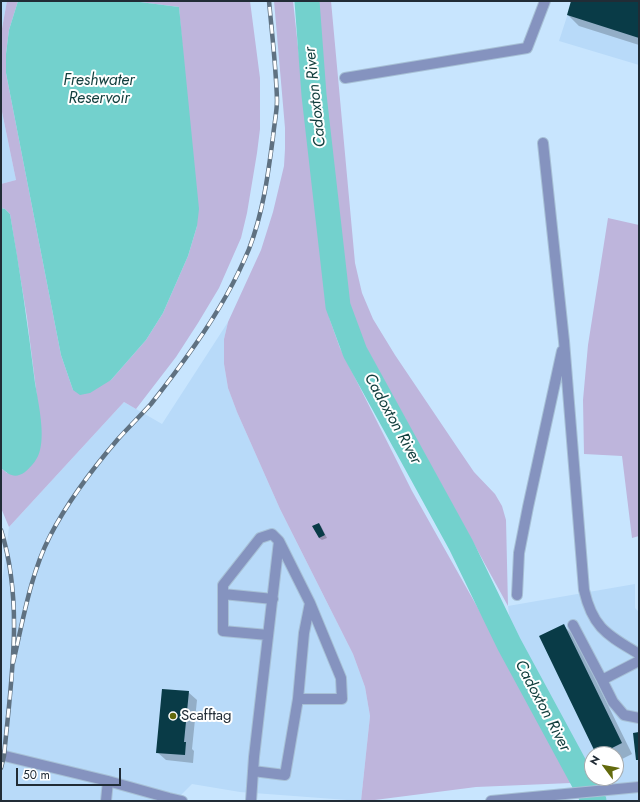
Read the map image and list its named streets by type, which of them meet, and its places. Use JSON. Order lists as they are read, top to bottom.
{
  "water": ["Freshwater Reservoir", "Cadoxton River"],
  "places": ["Scafftag"],
  "scale_bar": "50 m",
  "north": "top left"
}
